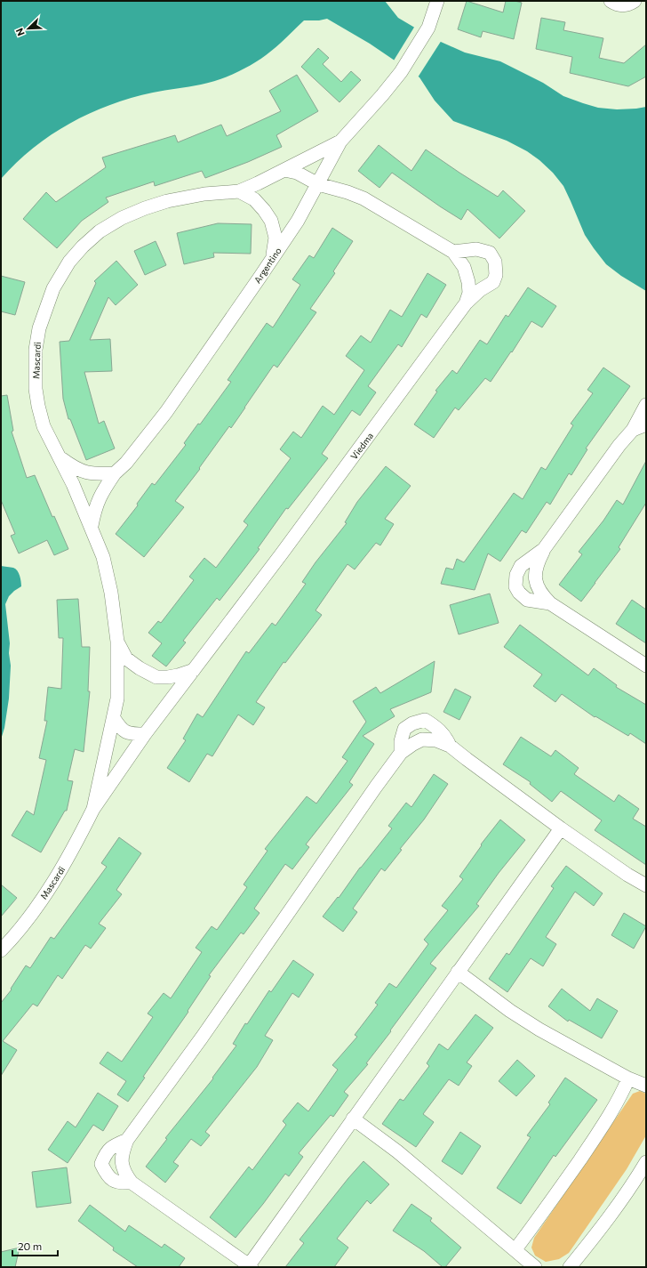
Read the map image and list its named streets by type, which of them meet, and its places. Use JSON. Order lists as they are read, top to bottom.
{
  "streets": {
    "street": ["Argentino", "Mascardi", "Viedma"]
  },
  "crossings": [
    ["Argentino", "Mascardi"]
  ],
  "scale_bar": "20 m",
  "north": "bottom left"
}
